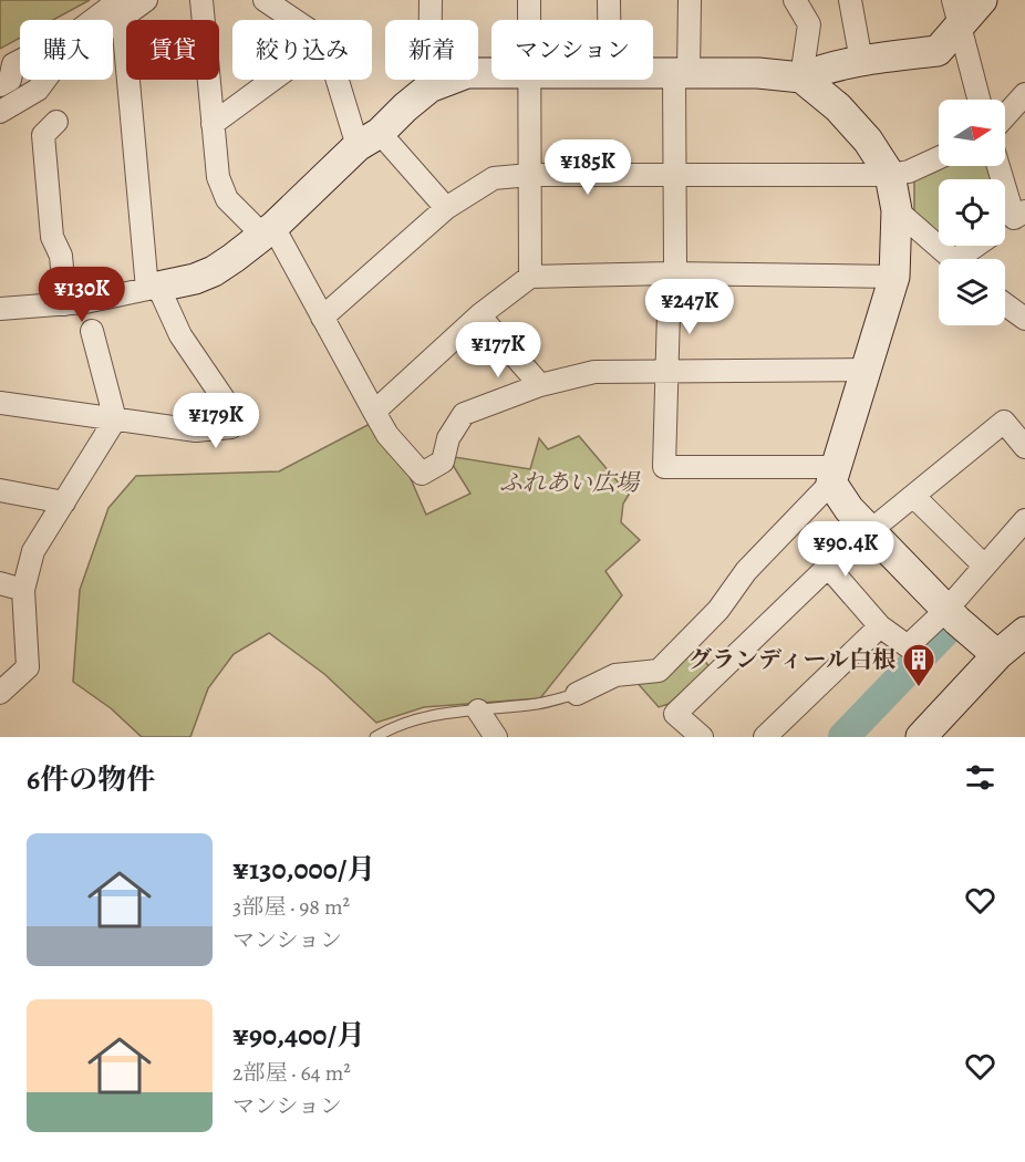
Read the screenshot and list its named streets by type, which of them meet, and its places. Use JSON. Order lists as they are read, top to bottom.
{
  "parks": ["ふれあい広場"],
  "places": {
    "building": ["グランディール白根"]
  },
  "north": "right",
  "page": {
    "chip": [
      "購入",
      "賃貸",
      "絞り込み",
      "新着",
      "マンション"
    ],
    "price": [
      "¥185K",
      "¥130K",
      "¥247K",
      "¥177K",
      "¥179K",
      "¥90.4K"
    ],
    "heading": "6件の物件",
    "list": [
      {
        "name": "¥130,000/月",
        "note": "3部屋 · 98 m² · マンション"
      },
      {
        "name": "¥90,400/月",
        "note": "2部屋 · 64 m² · マンション"
      }
    ]
  }
}
